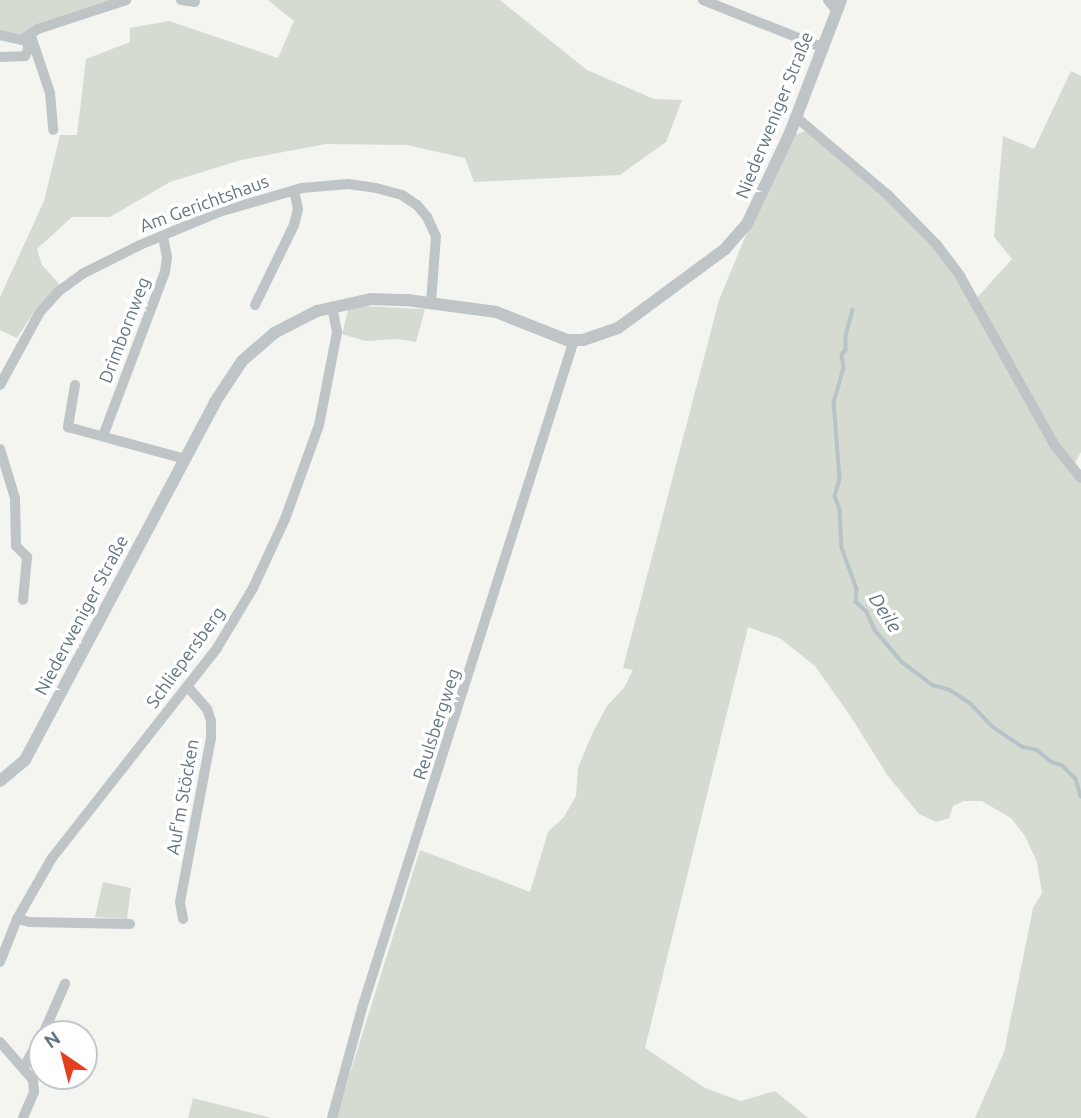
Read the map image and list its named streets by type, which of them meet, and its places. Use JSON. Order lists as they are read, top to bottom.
{
  "streets": {
    "street": [
      "Niederweniger Straße",
      "Am Gerichtshaus",
      "Drimbornweg",
      "Schliepersberg",
      "Reulsbergweg",
      "Auf'm Stöcken"
    ]
  },
  "crossings": [
    ["Niederweniger Straße", "Am Gerichtshaus"],
    ["Niederweniger Straße", "Schliepersberg"],
    ["Niederweniger Straße", "Reulsbergweg"],
    ["Am Gerichtshaus", "Drimbornweg"],
    ["Schliepersberg", "Auf'm Stöcken"]
  ],
  "water": ["Deile"],
  "north": "top left"
}
